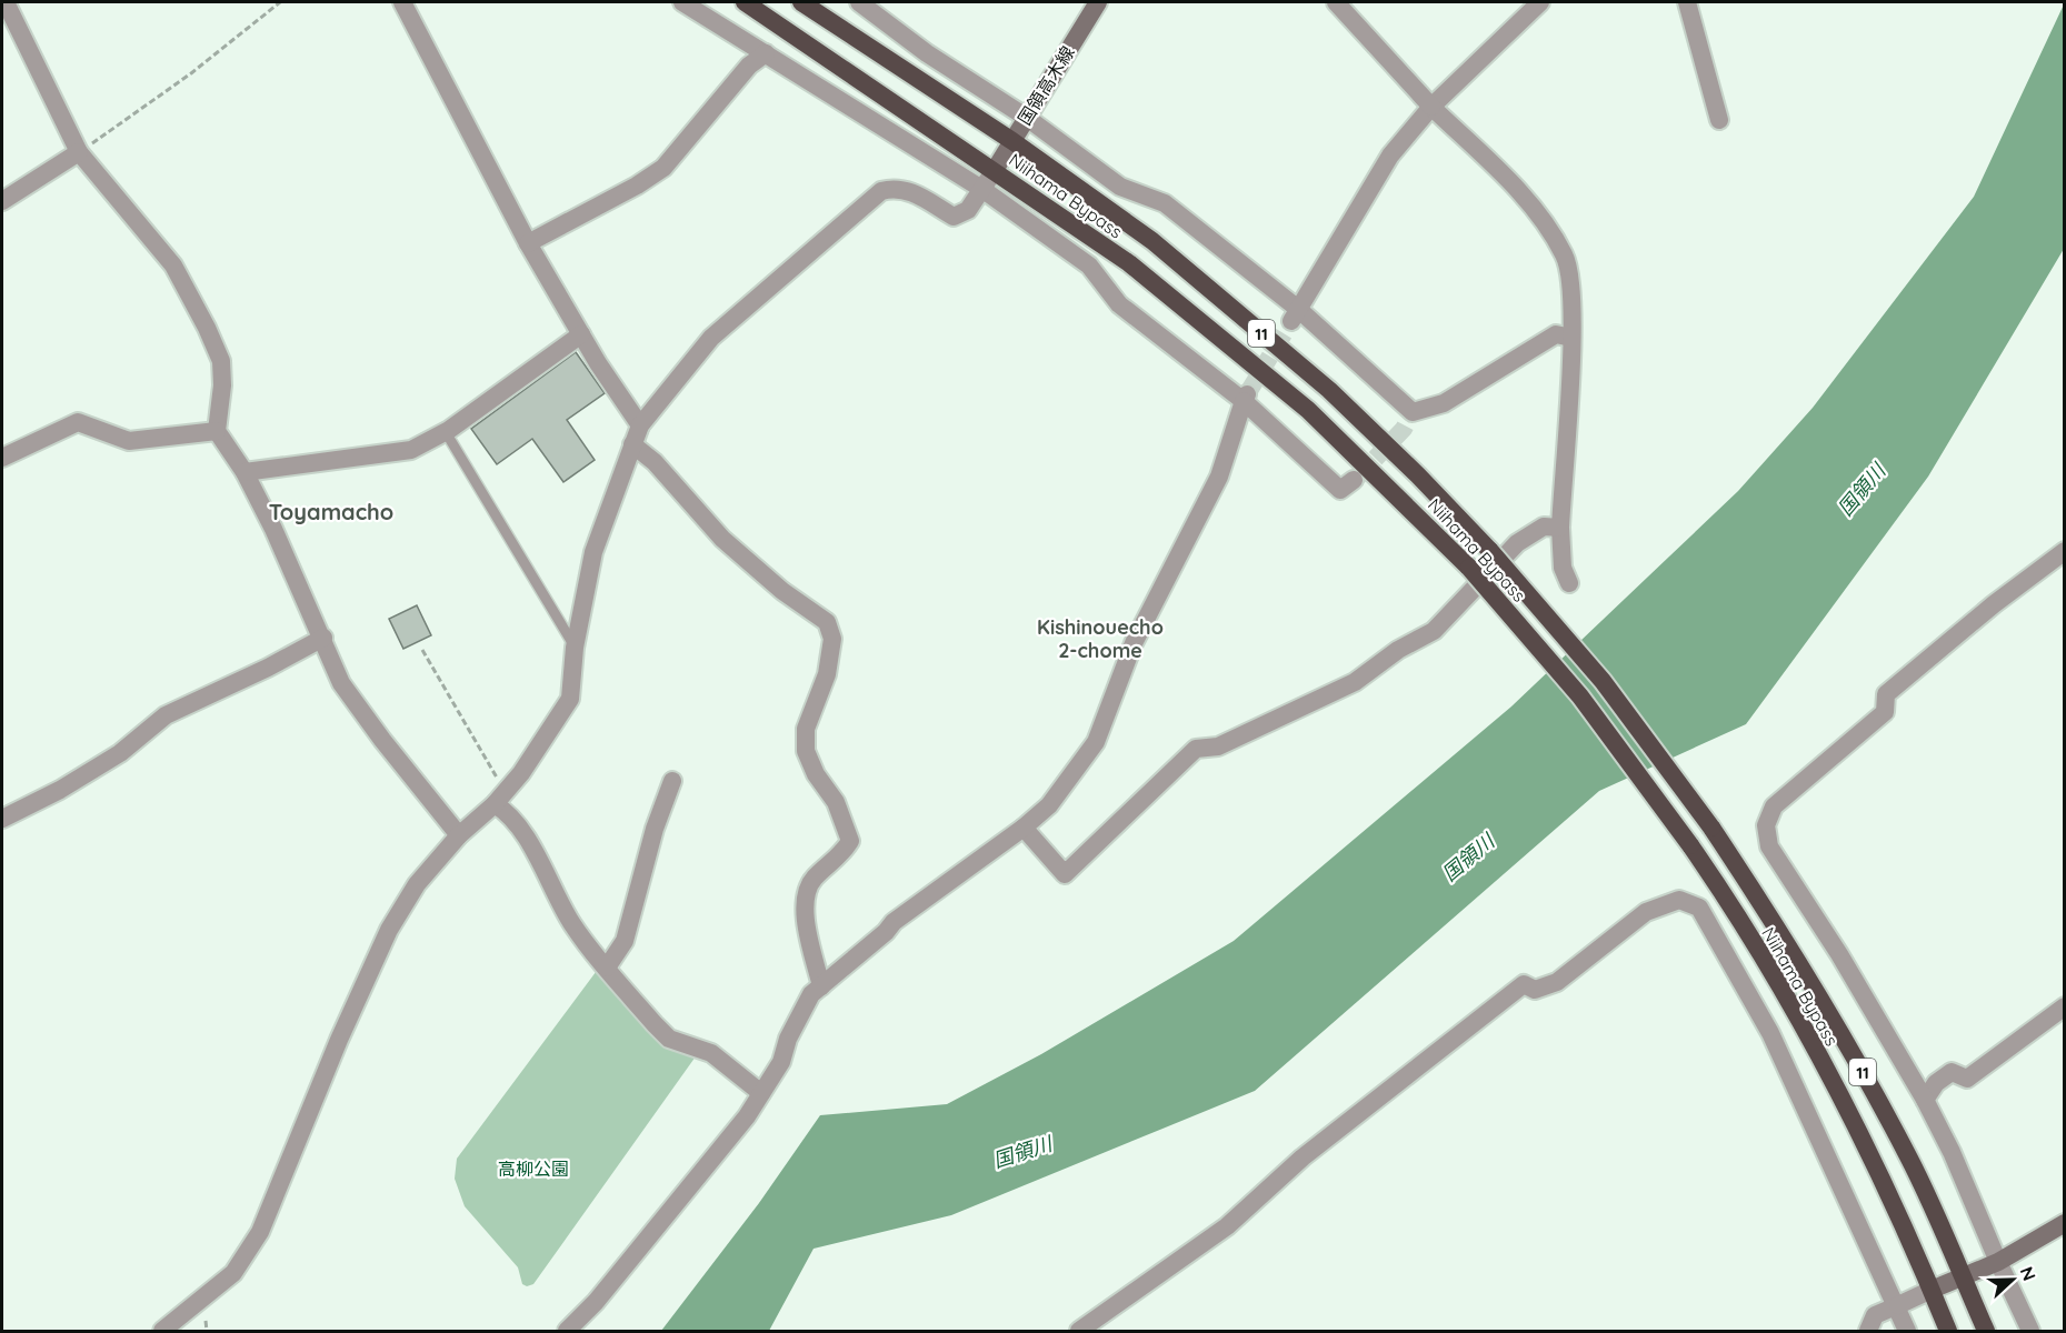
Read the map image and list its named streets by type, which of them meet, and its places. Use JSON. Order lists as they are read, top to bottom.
{
  "streets": {
    "highway": ["Niihama Bypass", "11"],
    "main road": ["国領高木線"]
  },
  "crossings": [
    ["国領高木線", "Niihama Bypass"]
  ],
  "districts": ["Toyamacho", "Kishinouecho 2-chome"],
  "water": ["国領川"],
  "parks": ["高柳公園"],
  "north": "right"
}
